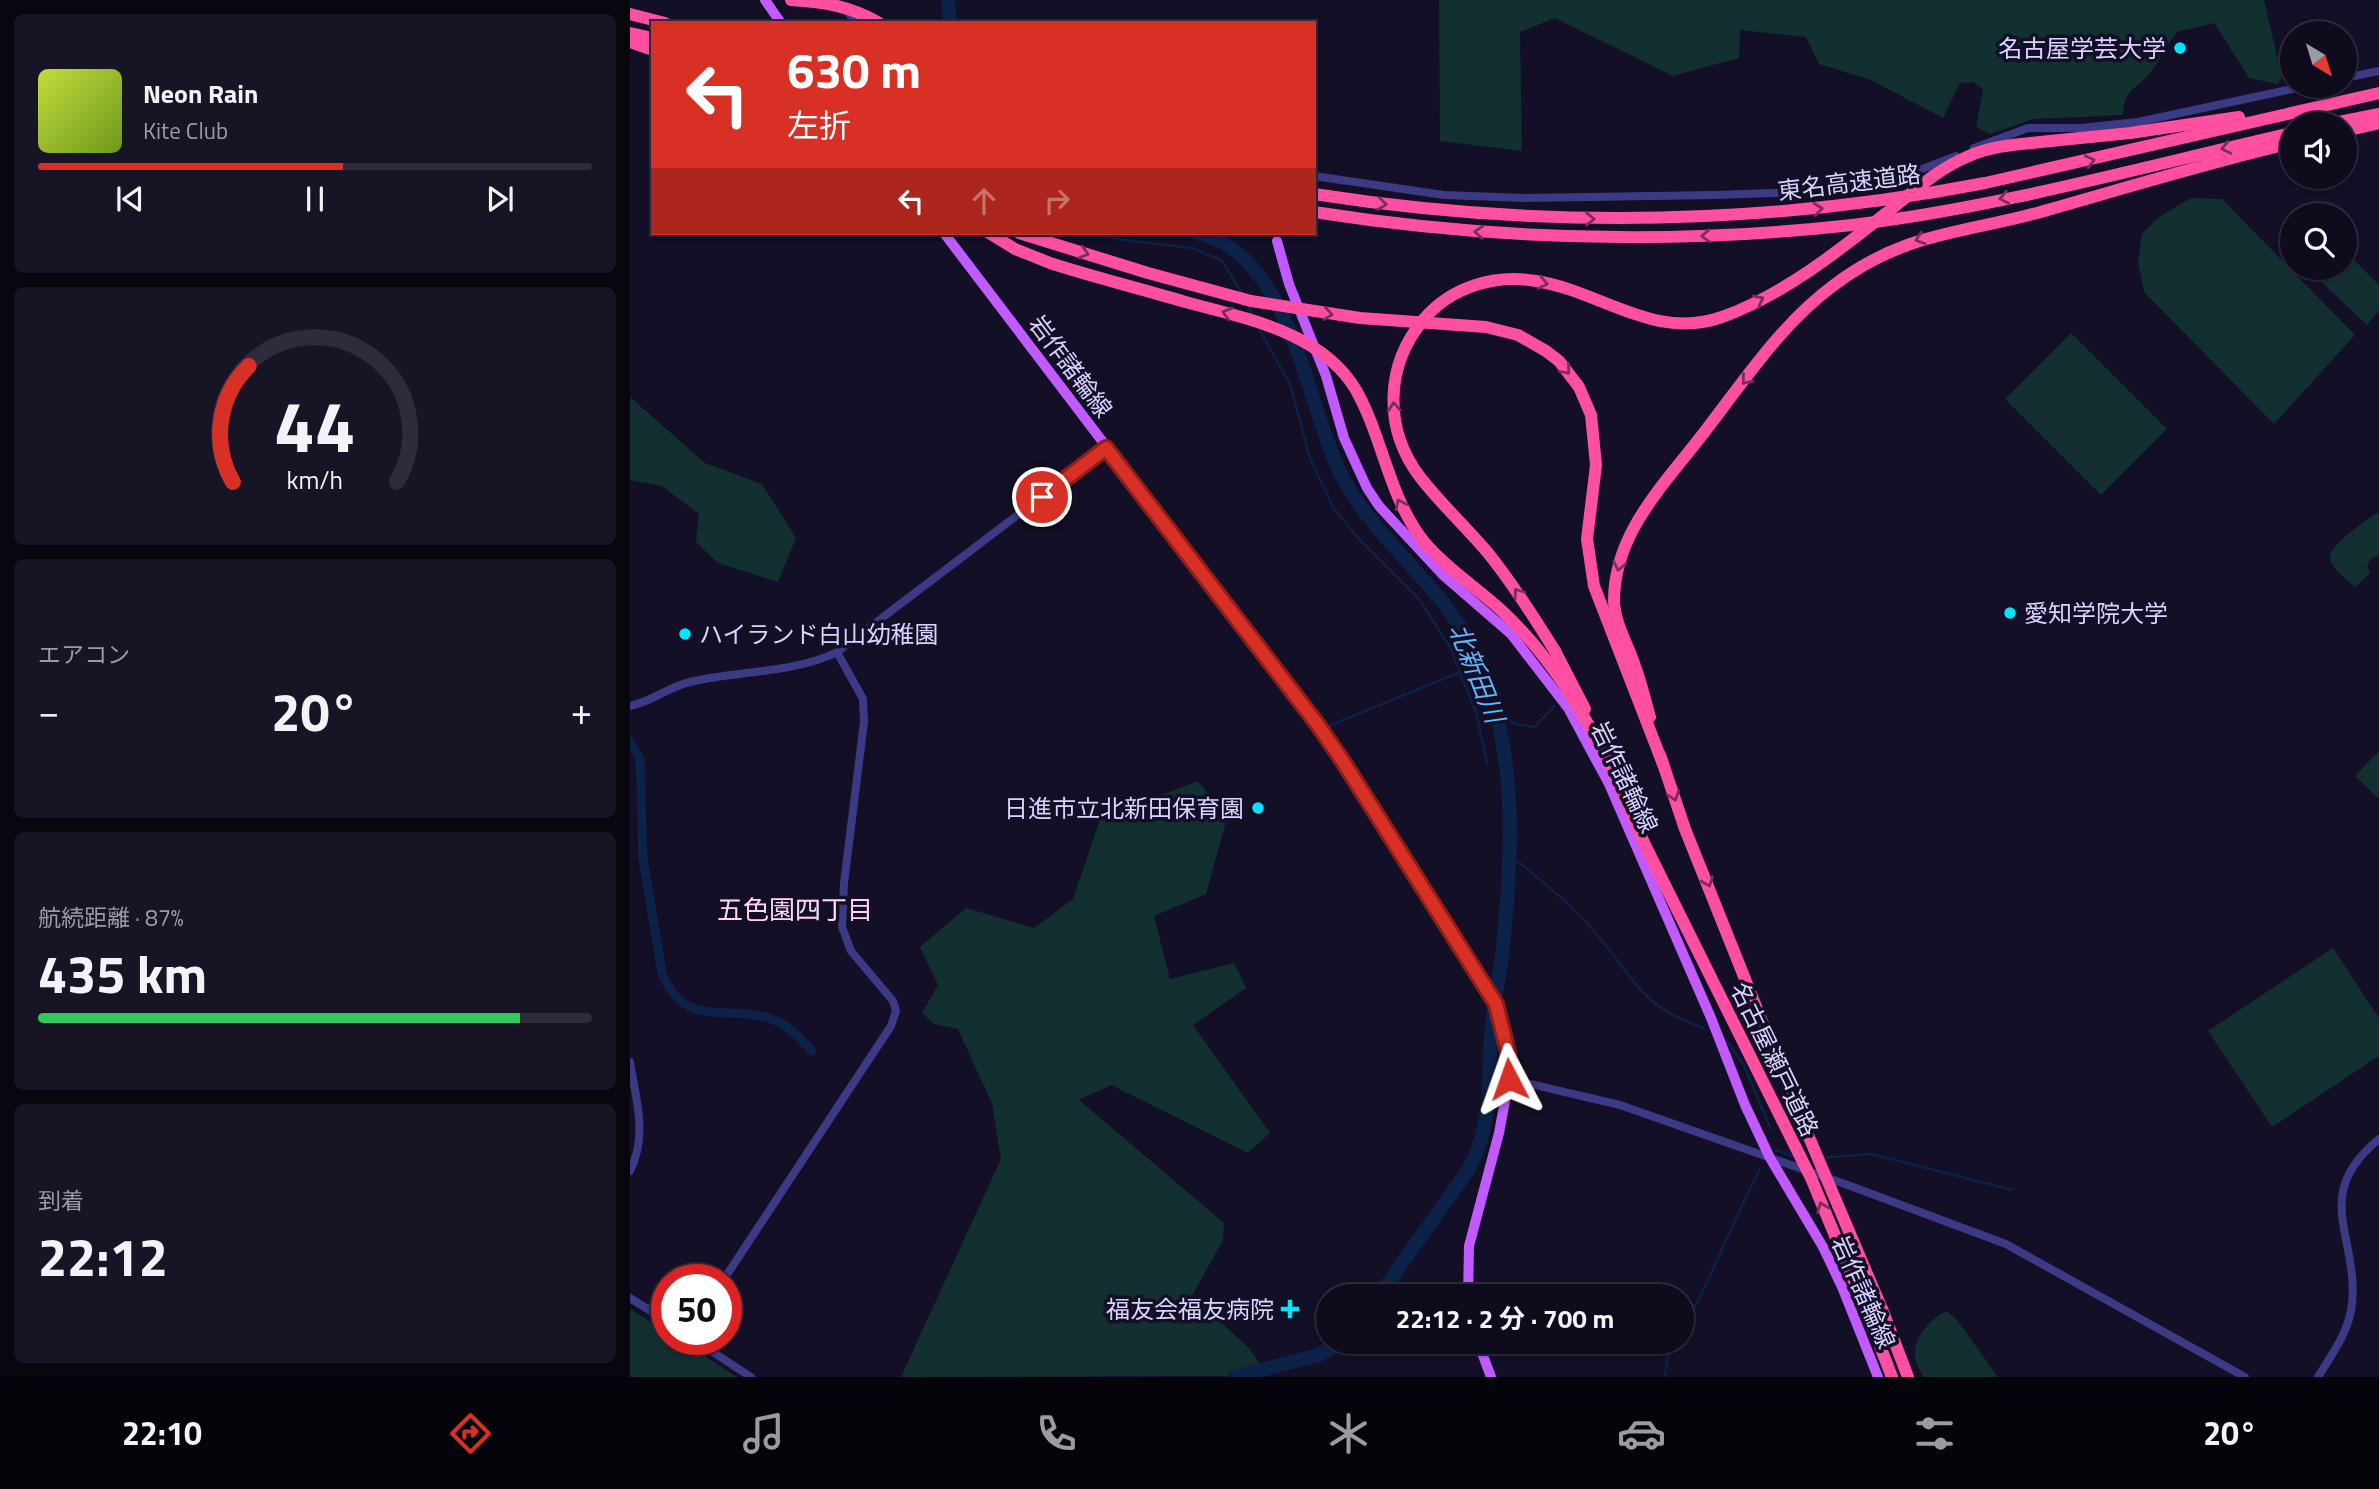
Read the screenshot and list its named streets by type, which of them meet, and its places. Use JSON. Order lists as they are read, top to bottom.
{
  "streets": {
    "highway": ["東名高速道路", "名古屋瀬戸道路"],
    "main road": ["岩作諸輪線"]
  },
  "districts": ["五色園四丁目"],
  "water": ["北新田川"],
  "places": {
    "other": [
      "名古屋学芸大学",
      "愛知学院大学",
      "ハイランド白山幼稚園",
      "日進市立北新田保育園"
    ],
    "health": ["福友会福友病院"]
  },
  "north": "bottom right",
  "page": {
    "turn": ["630 m", "左折"],
    "song": ["Neon Rain", "Kite Club"],
    "tile": [
      "エアコン",
      ["航続距離 · 87%", "435 km"],
      ["到着", "22:12"]
    ],
    "heat": ["−", "20°", "+"],
    "limit": "50",
    "trip": "22:12 · 2 分 · 700 m",
    "tabs": ["22:10", "20°"],
    "gauge": ["44", "km/h"]
  }
}
